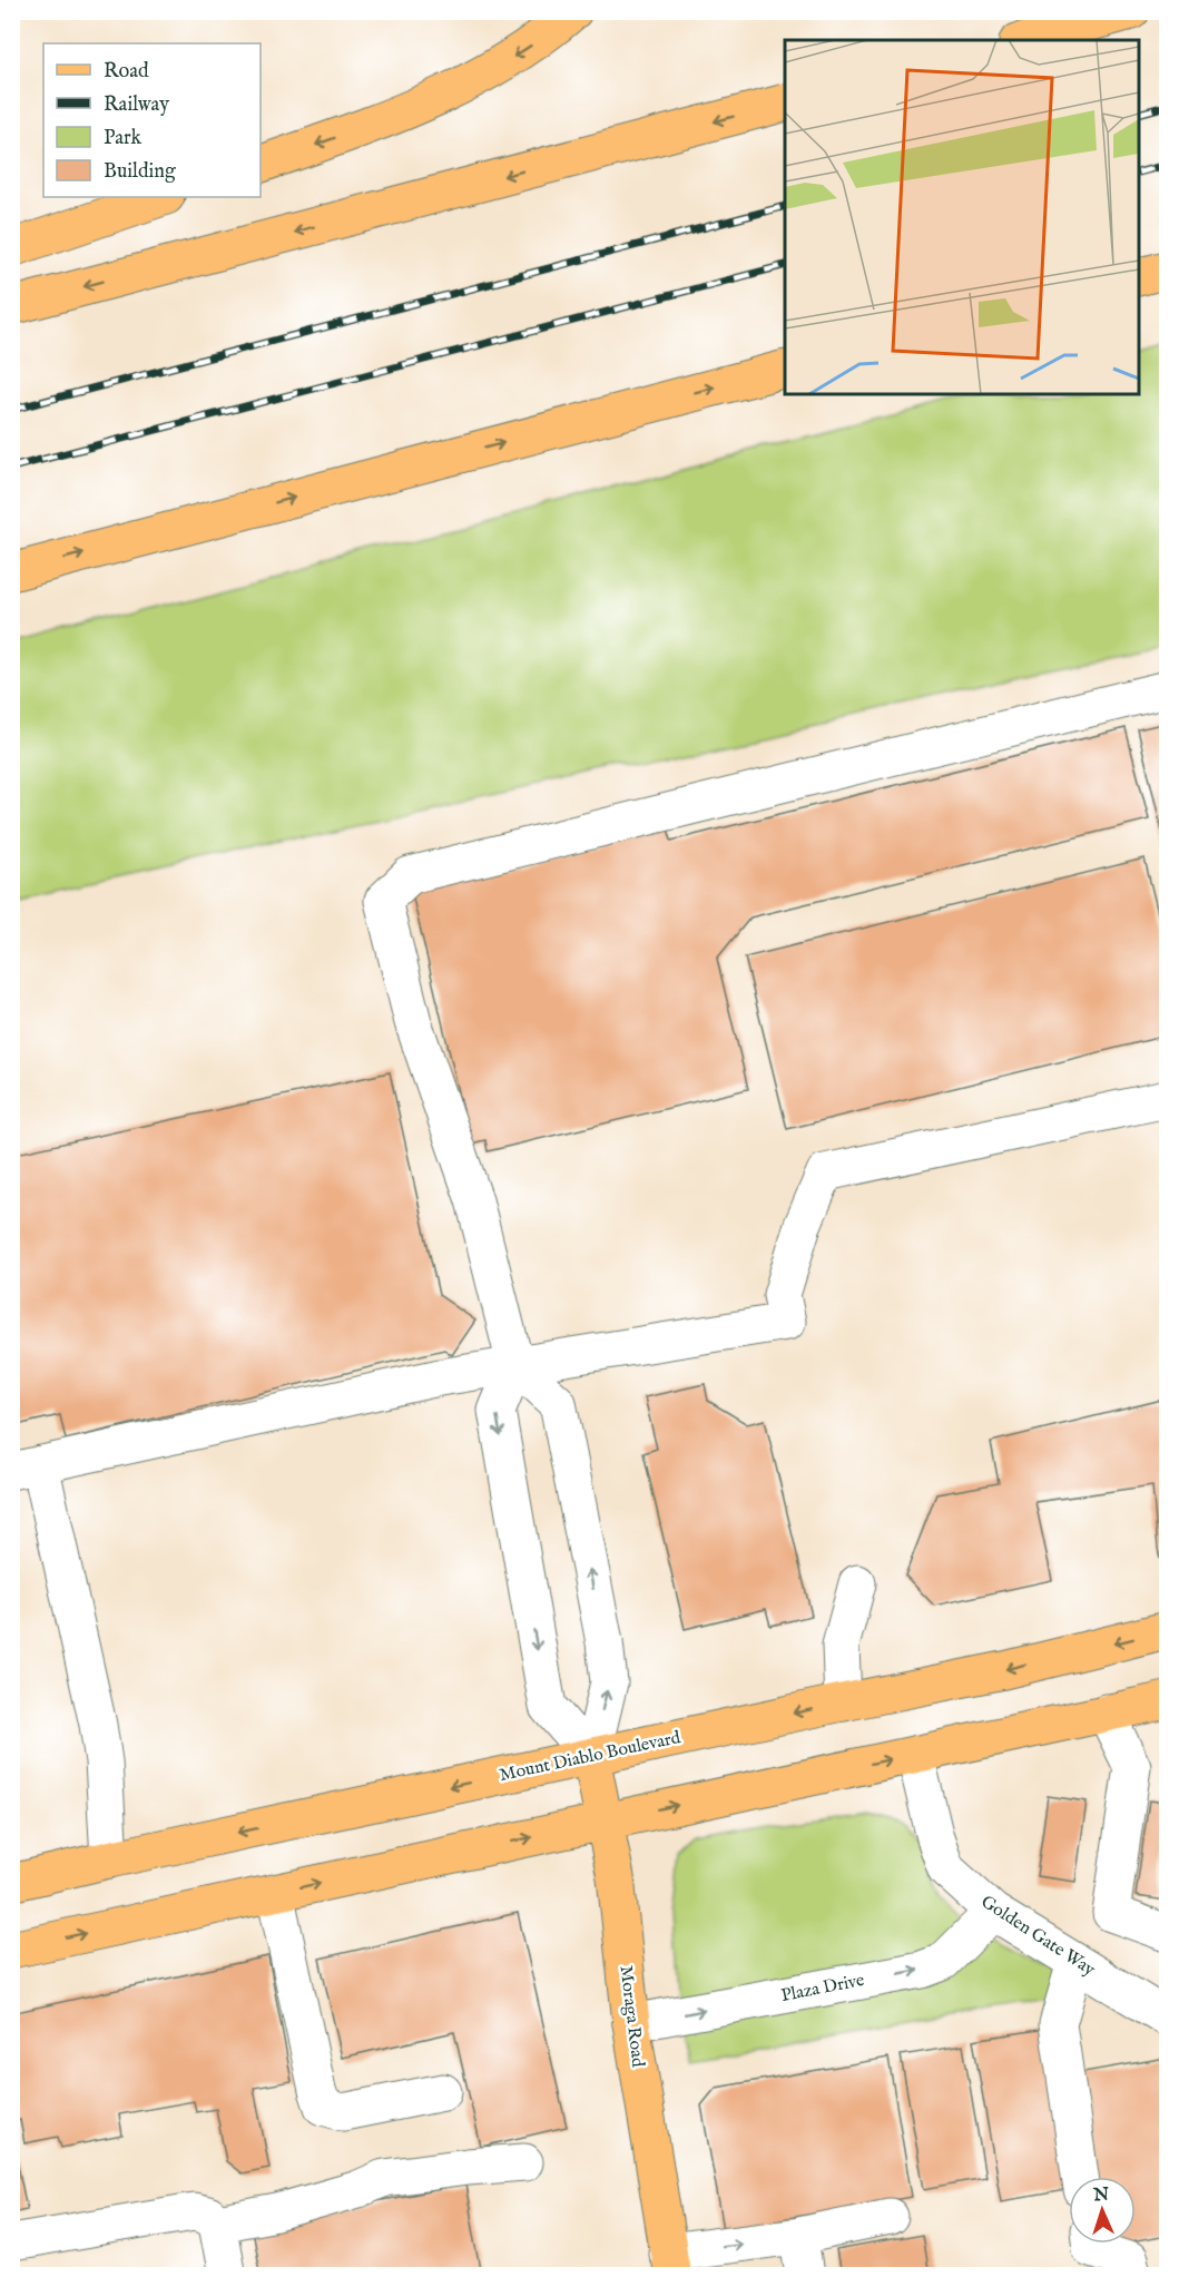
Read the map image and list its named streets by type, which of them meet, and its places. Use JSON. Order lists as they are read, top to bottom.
{
  "streets": {
    "main road": ["Mount Diablo Boulevard", "Moraga Road"],
    "street": ["Golden Gate Way", "Plaza Drive"]
  },
  "crossings": [
    ["Mount Diablo Boulevard", "Moraga Road"],
    ["Golden Gate Way", "Plaza Drive"],
    ["Plaza Drive", "Moraga Road"]
  ],
  "legend": [
    "Road",
    "Railway",
    "Park",
    "Building"
  ],
  "north": "top"
}
